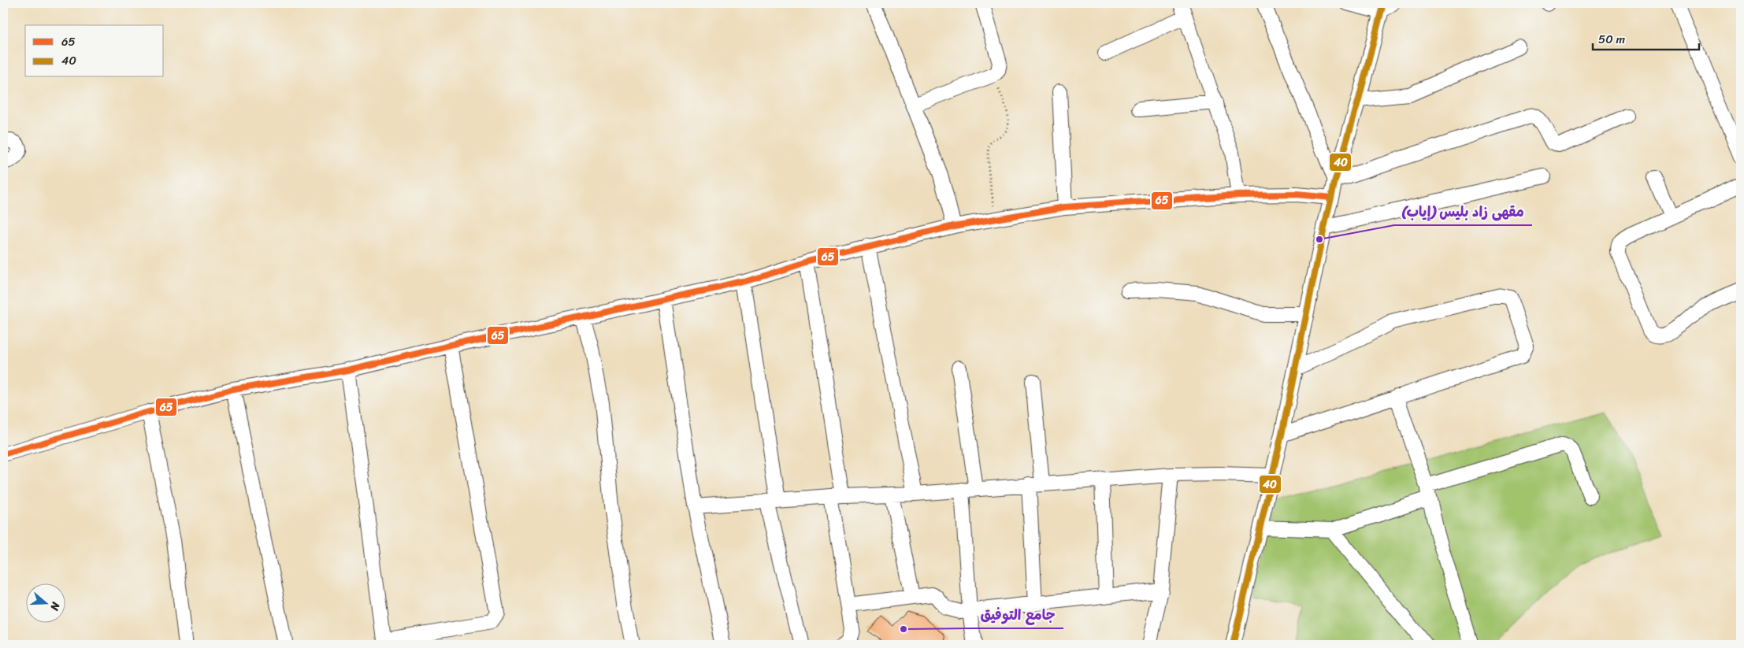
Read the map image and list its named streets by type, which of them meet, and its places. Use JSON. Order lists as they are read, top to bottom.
{
  "places": ["مقهى زاد بليس (إياب)", "جامع التوفيق"],
  "lines": ["transit line 40", "transit line 65"],
  "legend": ["65", "40"],
  "scale_bar": "50 m",
  "north": "right"
}
